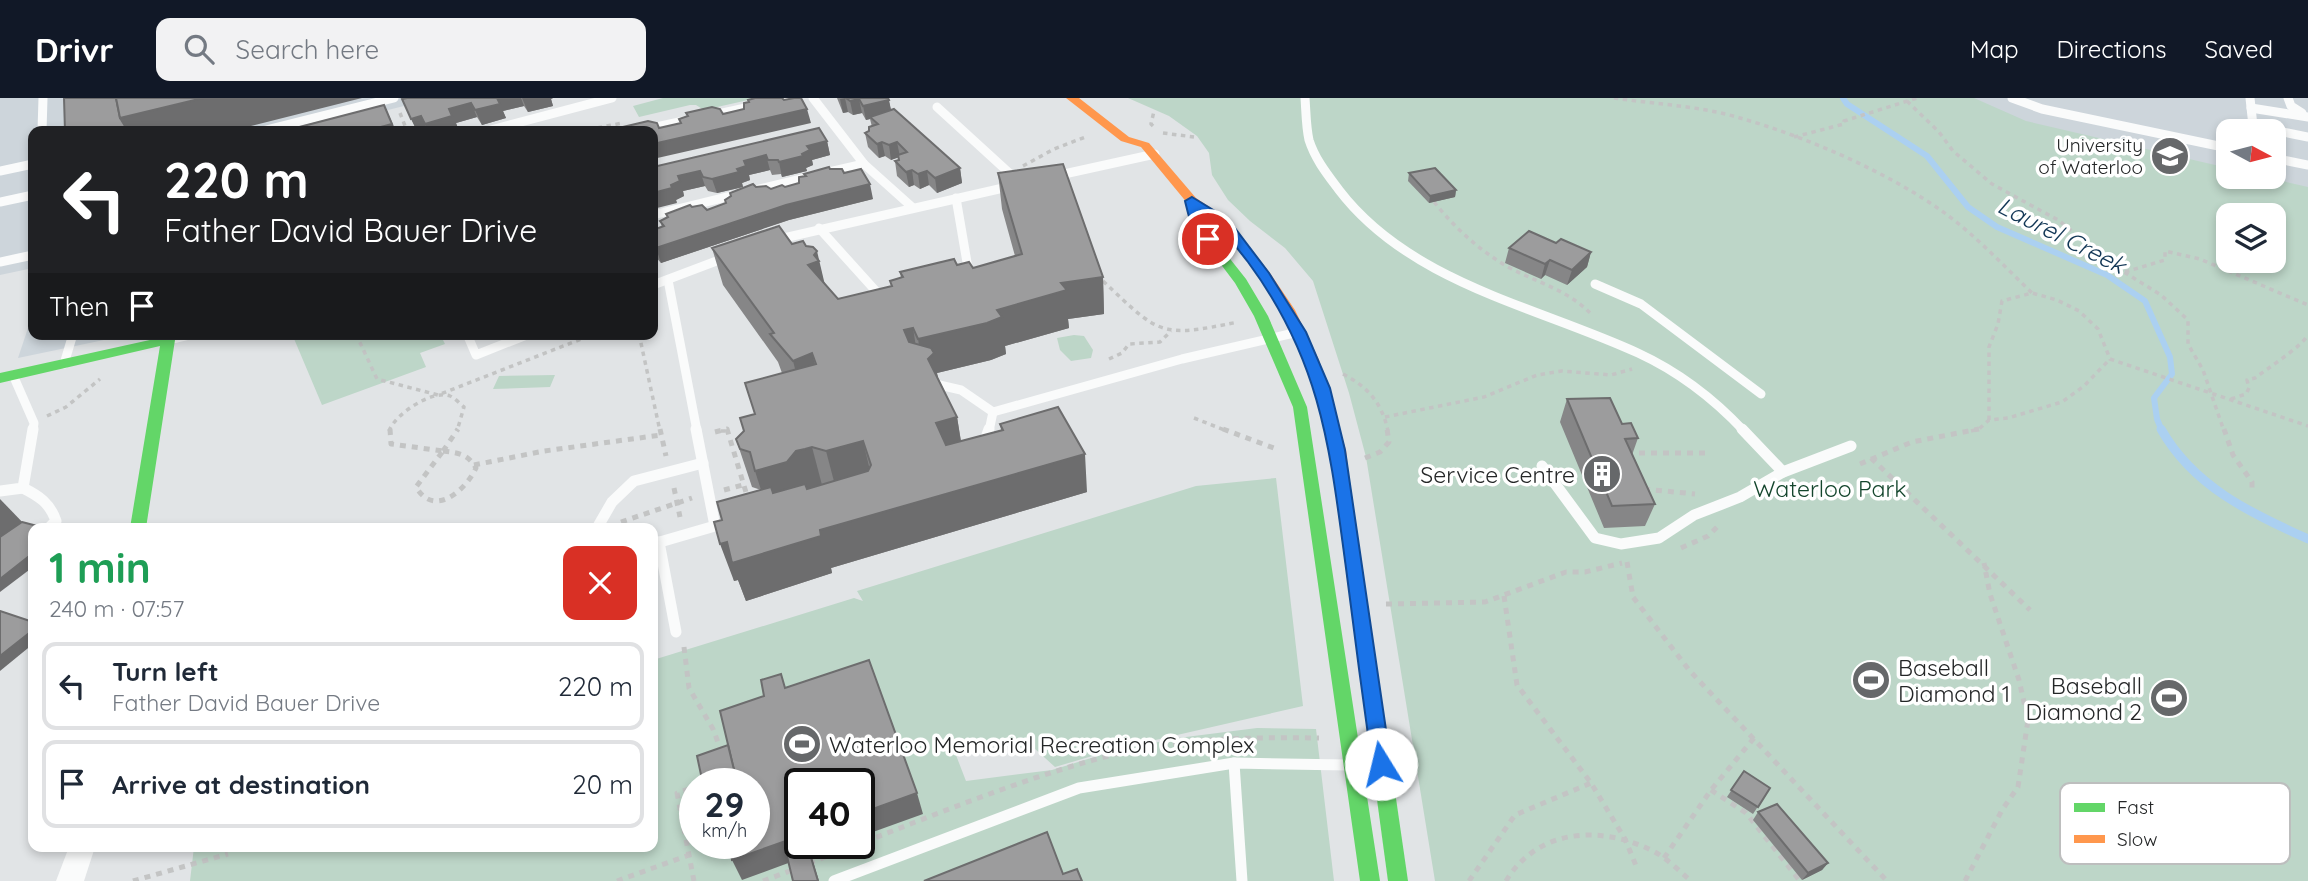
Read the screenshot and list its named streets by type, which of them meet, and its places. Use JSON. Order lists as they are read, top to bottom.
{
  "water": ["Laurel Creek"],
  "parks": ["Waterloo Park"],
  "places": {
    "school or university": ["University of Waterloo"],
    "building": ["Service Centre"],
    "sports": ["Baseball Diamond 1", "Baseball Diamond 2", "Waterloo Memorial Recreation Complex"]
  },
  "legend": ["Fast", "Slow"],
  "north": "right",
  "page": {
    "header": "Drivr",
    "search": "Search here",
    "nav": ["Map", "Directions", "Saved"],
    "turn": ["220 m", "Father David Bauer Drive"],
    "then": "Then",
    "heading": ["1 min", "240 m · 07:57"],
    "list": [
      {
        "name": "Turn left",
        "note": "Father David Bauer Drive",
        "value": "220 m"
      },
      {
        "name": "Arrive at destination",
        "value": "20 m"
      }
    ],
    "speed": "29 km/h",
    "limit": "40"
  }
}
